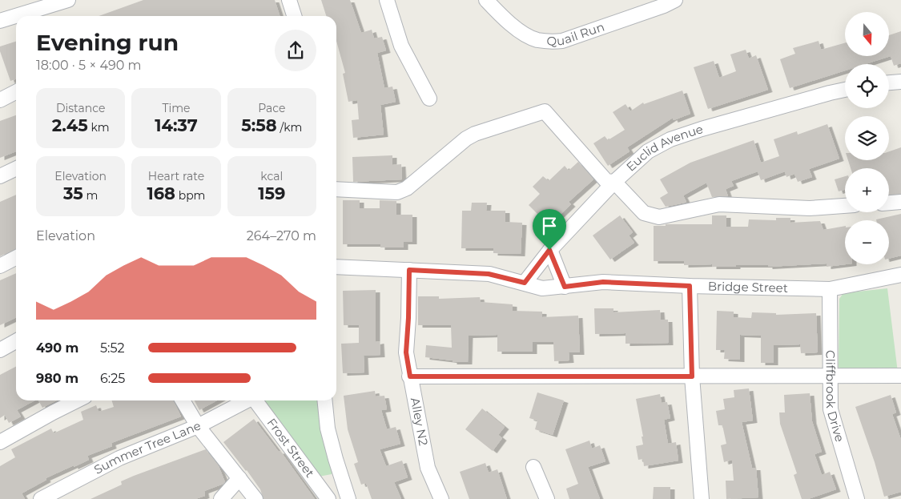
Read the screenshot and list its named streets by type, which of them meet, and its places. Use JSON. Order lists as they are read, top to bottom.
{
  "streets": {
    "street": [
      "Quail Run",
      "Euclid Avenue",
      "Bridge Street",
      "Cliffbrook Drive",
      "Alley N2",
      "Summer Tree Lane",
      "Frost Street"
    ]
  },
  "crossings": [
    ["Euclid Avenue", "Bridge Street"],
    ["Bridge Street", "Cliffbrook Drive"],
    ["Bridge Street", "Alley N2"]
  ],
  "north": "bottom",
  "page": {
    "map_buttons": ["+", "−"],
    "heading": ["Evening run", "18:00 · 5 × 490 m"],
    "stats": [
      ["Distance", "2.45 km"],
      ["Time", "14:37"],
      ["Pace", "5:58 /km"],
      ["Elevation", "35 m"],
      ["Heart rate", "168 bpm"],
      ["kcal", "159"]
    ],
    "chart": ["Elevation", "264–270 m"],
    "list": [
      {
        "name": "490 m",
        "note": "5:52"
      },
      {
        "name": "980 m",
        "note": "6:25"
      }
    ]
  }
}
